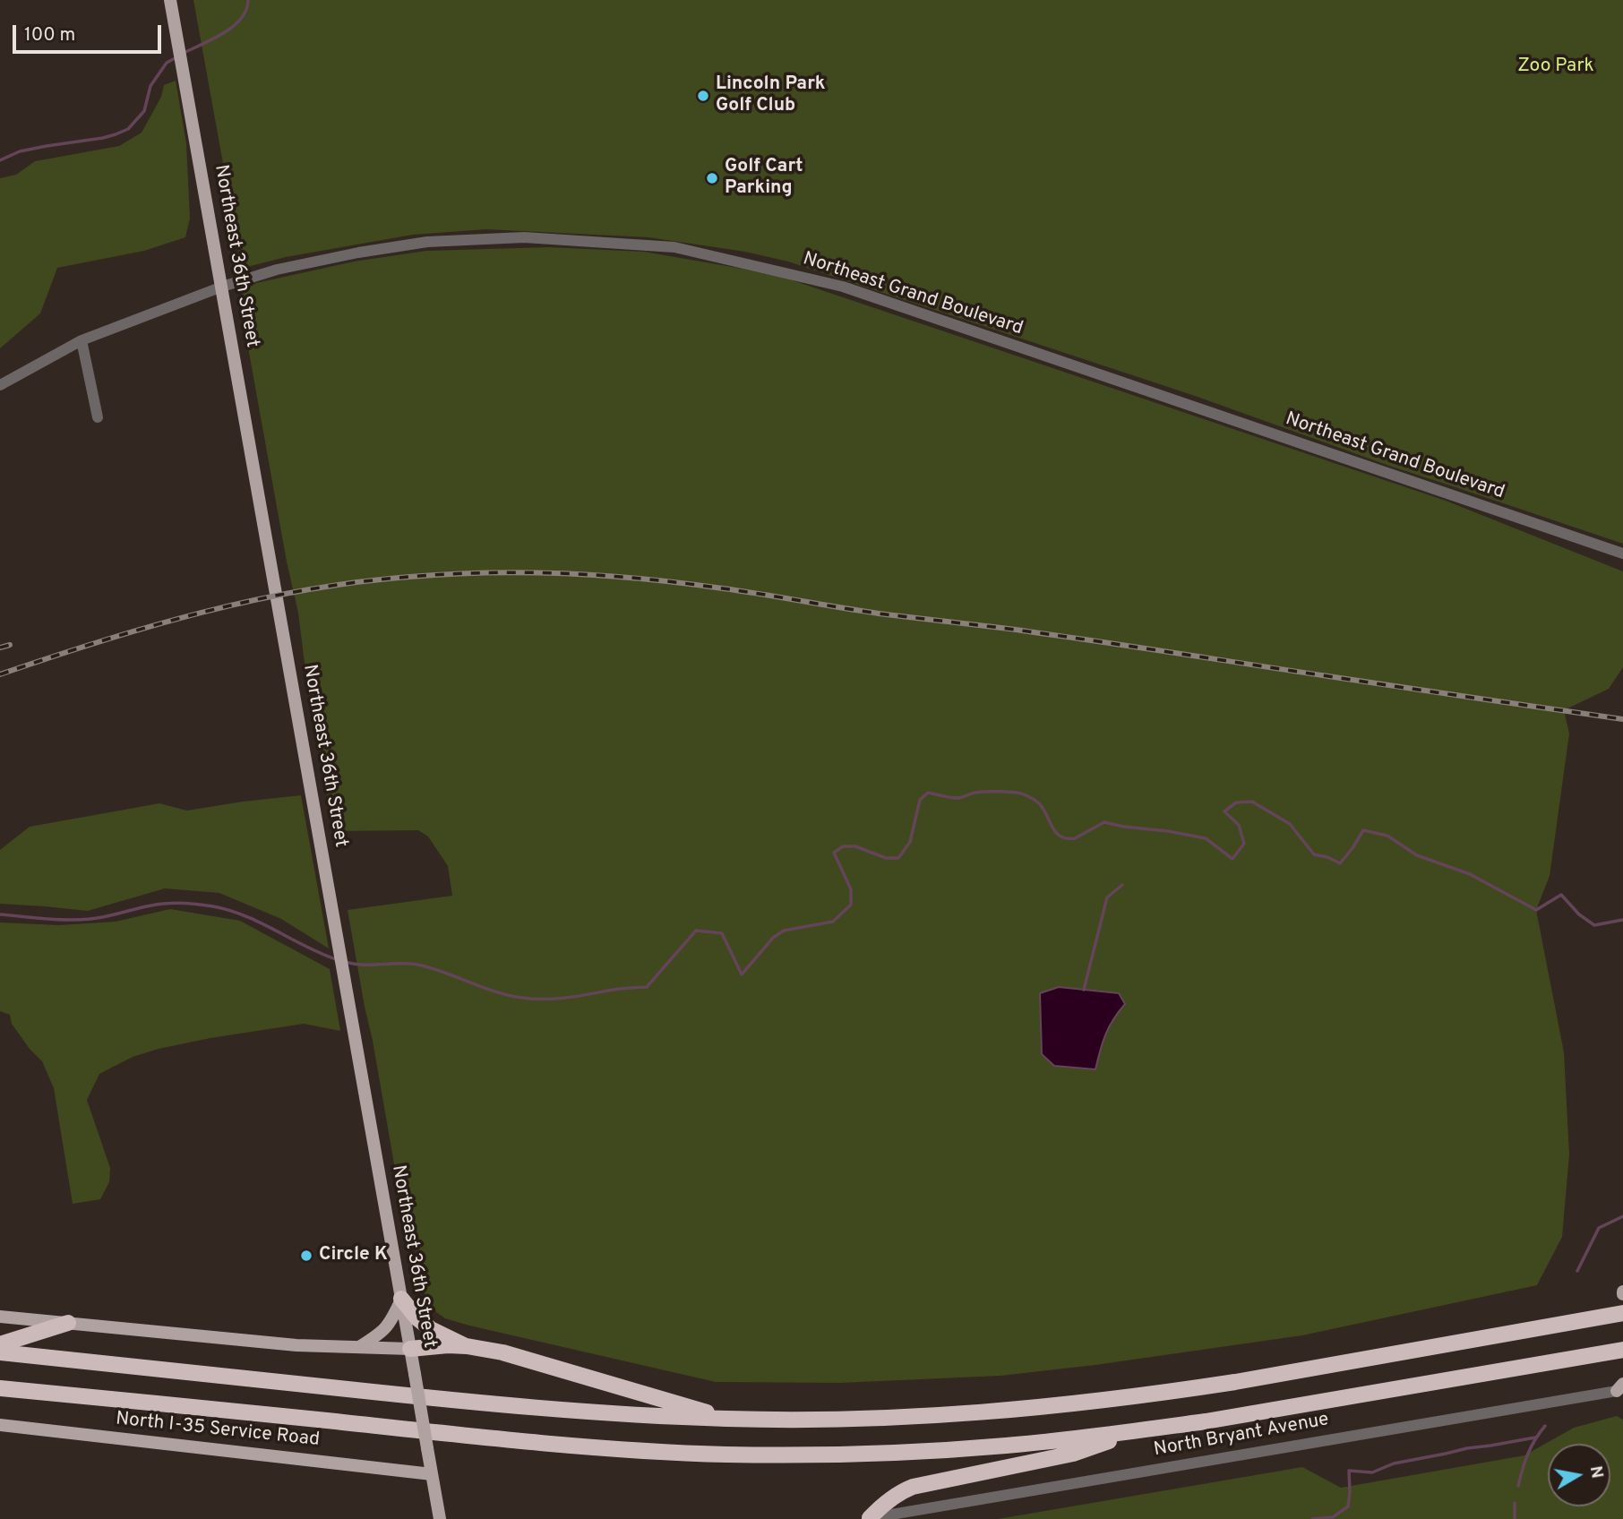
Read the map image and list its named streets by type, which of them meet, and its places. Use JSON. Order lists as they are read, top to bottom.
{
  "streets": {
    "main road": ["Northeast 36th Street", "North I-35 Service Road"],
    "street": ["Northeast Grand Boulevard", "North Bryant Avenue"]
  },
  "crossings": [
    ["Northeast 36th Street", "Northeast Grand Boulevard"],
    ["Northeast 36th Street", "North I-35 Service Road"]
  ],
  "parks": ["Zoo Park"],
  "places": ["Lincoln Park Golf Club", "Golf Cart Parking", "Circle K"],
  "scale_bar": "100 m",
  "north": "right"
}
